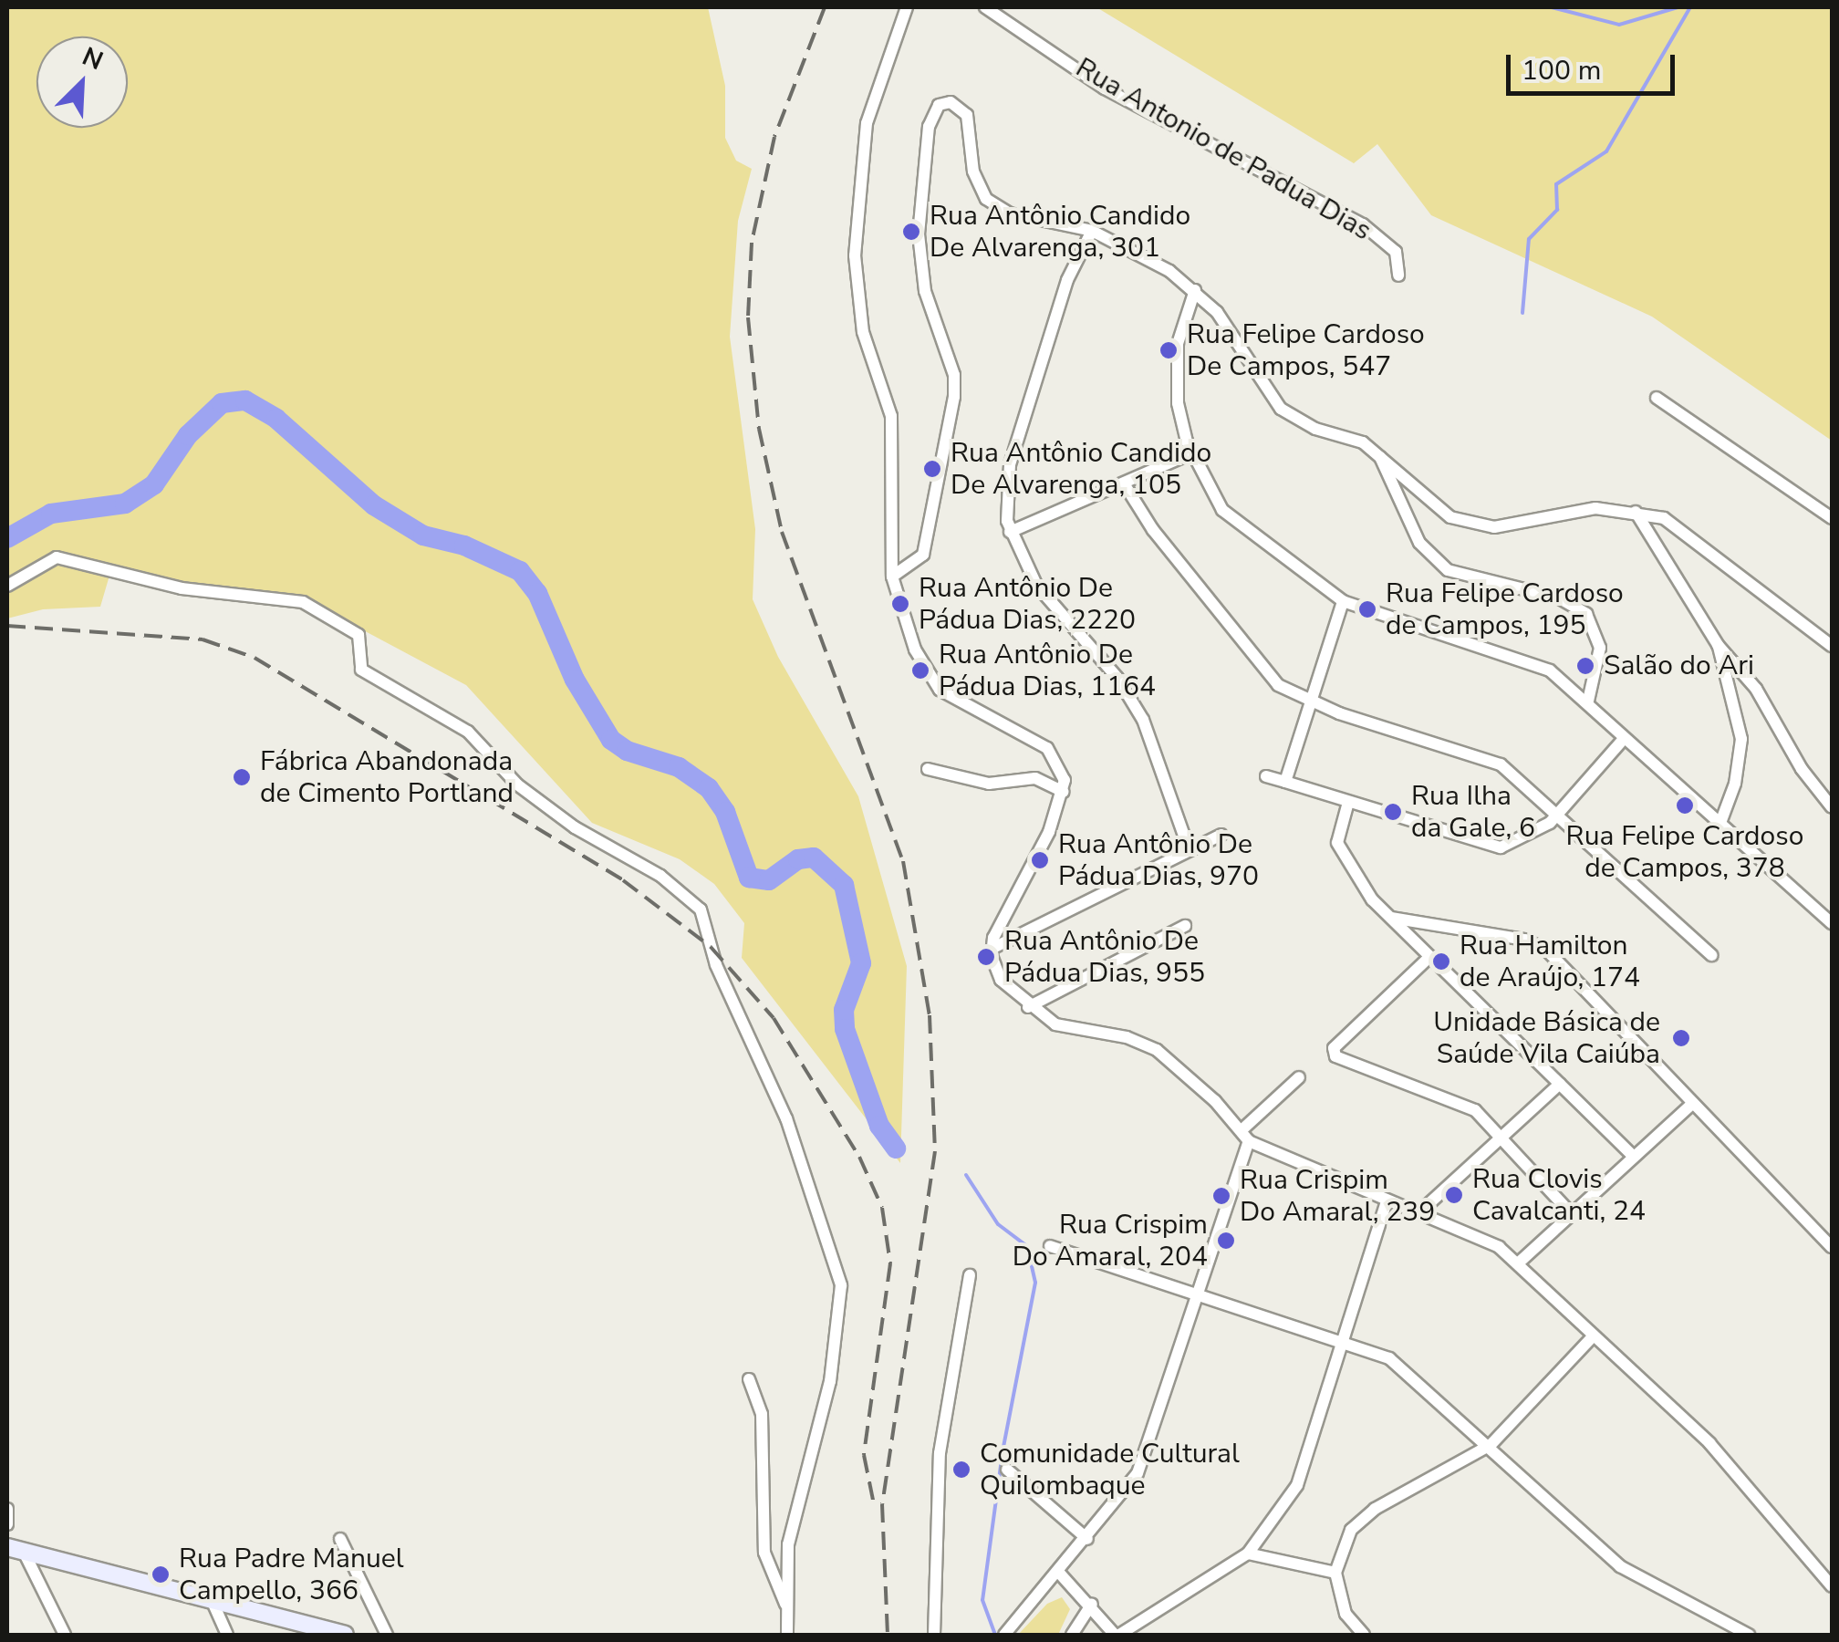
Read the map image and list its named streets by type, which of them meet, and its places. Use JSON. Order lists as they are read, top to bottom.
{
  "streets": {
    "street": ["Rua Antonio de Padua Dias"]
  },
  "places": [
    "Rua Antônio Candido De Alvarenga, 301",
    "Rua Felipe Cardoso De Campos, 547",
    "Rua Antônio Candido De Alvarenga, 105",
    "Rua Antônio De Pádua Dias, 2220",
    "Rua Felipe Cardoso de Campos, 195",
    "Salão do Ari",
    "Rua Antônio De Pádua Dias, 1164",
    "Fábrica Abandonada de Cimento Portland",
    "Rua Felipe Cardoso de Campos, 378",
    "Rua Ilha da Gale, 6",
    "Rua Antônio De Pádua Dias, 970",
    "Rua Antônio De Pádua Dias, 955",
    "Rua Hamilton de Araújo, 174",
    "Unidade Básica de Saúde Vila Caiúba",
    "Rua Clovis Cavalcanti, 24",
    "Rua Crispim Do Amaral, 239",
    "Rua Crispim Do Amaral, 204",
    "Comunidade Cultural Quilombaque",
    "Rua Padre Manuel Campello, 366"
  ],
  "scale_bar": "100 m",
  "north": "top right"
}
